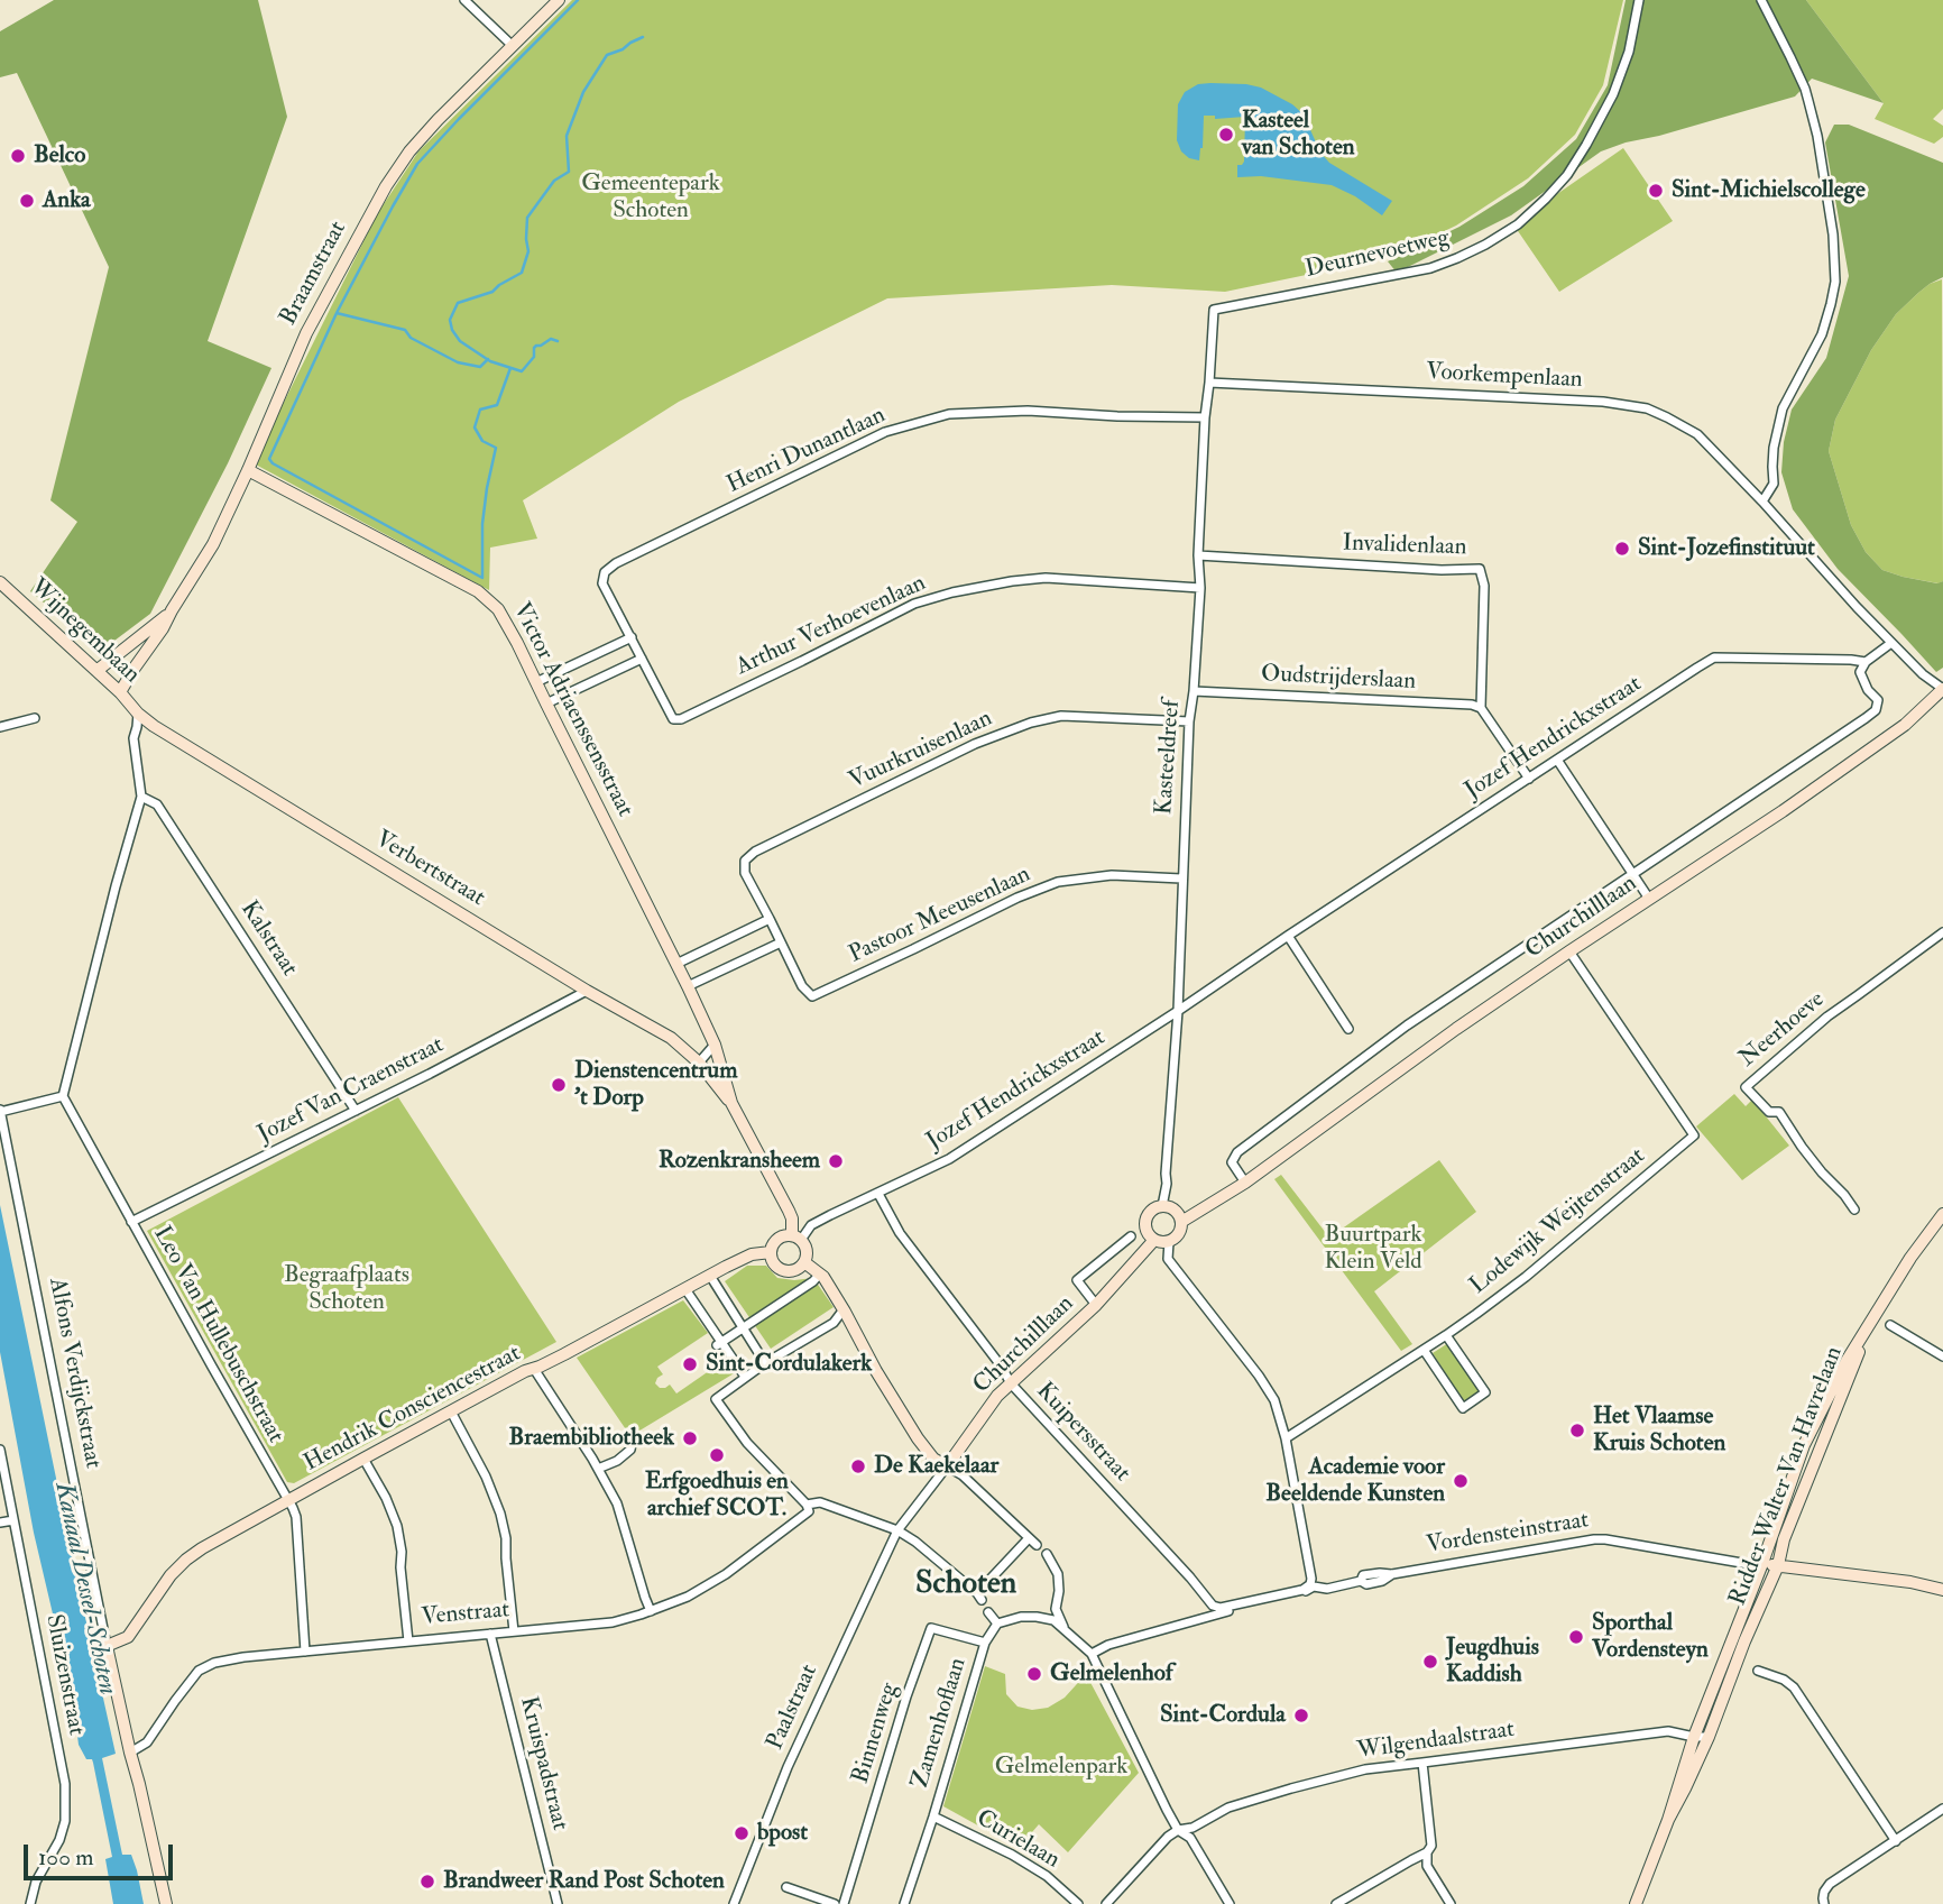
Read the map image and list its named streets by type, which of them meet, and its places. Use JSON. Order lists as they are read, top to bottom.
{
  "streets": {
    "street": [
      "Deurnevoetweg",
      "Braamstraat",
      "Voorkempenlaan",
      "Henri Dunantlaan",
      "Invalidenlaan",
      "Arthur Verhoevenlaan",
      "Wijnegembaan",
      "Oudstrijderslaan",
      "Victor Adriaenssensstraat",
      "Jozef Hendrickxstraat",
      "Vuurkruisenlaan",
      "Kasteeldreef",
      "Verbertstraat",
      "Pastoor Meeusenlaan",
      "Churchilllaan",
      "Kalstraat",
      "Neerhoeve",
      "Jozef Van Craenstraat",
      "Lodewijk Weijtenstraat",
      "Leo Van Hullebuschstraat",
      "Alfons Verdijckstraat",
      "Hendrik Consciencestraat",
      "Kuipersstraat",
      "Ridder Walter Van Havrelaan",
      "Vordensteinstraat",
      "Venstraat",
      "Sluizenstraat",
      "Paalstraat",
      "Zamenhoflaan",
      "Binnenweg",
      "Wilgendaalstraat",
      "Kruispadstraat",
      "Curielaan"
    ]
  },
  "crossings": [
    ["Deurnevoetweg", "Kasteeldreef"],
    ["Braamstraat", "Wijnegembaan"],
    ["Braamstraat", "Victor Adriaenssensstraat"],
    ["Voorkempenlaan", "Kasteeldreef"],
    ["Voorkempenlaan", "Churchilllaan"],
    ["Henri Dunantlaan", "Arthur Verhoevenlaan"],
    ["Henri Dunantlaan", "Kasteeldreef"],
    ["Invalidenlaan", "Oudstrijderslaan"],
    ["Invalidenlaan", "Kasteeldreef"],
    ["Arthur Verhoevenlaan", "Kasteeldreef"],
    ["Wijnegembaan", "Verbertstraat"],
    ["Oudstrijderslaan", "Kasteeldreef"],
    ["Victor Adriaenssensstraat", "Verbertstraat"],
    ["Jozef Hendrickxstraat", "Kasteeldreef"],
    ["Jozef Hendrickxstraat", "Verbertstraat"],
    ["Jozef Hendrickxstraat", "Churchilllaan"],
    ["Jozef Hendrickxstraat", "Hendrik Consciencestraat"],
    ["Jozef Hendrickxstraat", "Kuipersstraat"],
    ["Vuurkruisenlaan", "Kasteeldreef"],
    ["Vuurkruisenlaan", "Pastoor Meeusenlaan"],
    ["Kasteeldreef", "Pastoor Meeusenlaan"],
    ["Kasteeldreef", "Churchilllaan"],
    ["Verbertstraat", "Jozef Van Craenstraat"],
    ["Verbertstraat", "Hendrik Consciencestraat"],
    ["Churchilllaan", "Lodewijk Weijtenstraat"],
    ["Churchilllaan", "Kuipersstraat"],
    ["Churchilllaan", "Paalstraat"],
    ["Kalstraat", "Jozef Van Craenstraat"],
    ["Jozef Van Craenstraat", "Leo Van Hullebuschstraat"],
    ["Lodewijk Weijtenstraat", "Kuipersstraat"],
    ["Leo Van Hullebuschstraat", "Hendrik Consciencestraat"],
    ["Leo Van Hullebuschstraat", "Venstraat"],
    ["Alfons Verdijckstraat", "Hendrik Consciencestraat"],
    ["Ridder Walter Van Havrelaan", "Vordensteinstraat"],
    ["Ridder Walter Van Havrelaan", "Wilgendaalstraat"],
    ["Venstraat", "Kruispadstraat"],
    ["Zamenhoflaan", "Binnenweg"],
    ["Zamenhoflaan", "Curielaan"]
  ],
  "districts": ["Schoten"],
  "water": ["Kanaal Dessel-Schoten"],
  "parks": [
    "Gemeentepark Schoten",
    "Buurtpark Klein Veld",
    "Begraafplaats Schoten",
    "Gelmelenpark"
  ],
  "places": [
    "Kasteel van Schoten",
    "Belco",
    "Sint-Michielscollege",
    "Anka",
    "Sint-Jozefinstituut",
    "Dienstencentrum 't Dorp",
    "Rozenkransheem",
    "Sint-Cordulakerk",
    "Het Vlaamse Kruis Schoten",
    "Braembibliotheek",
    "Erfgoedhuis en archief SCOT.",
    "De Kaekelaar",
    "Academie voor Beeldende Kunsten",
    "Sporthal Vordensteyn",
    "Jeugdhuis Kaddish",
    "Gelmelenhof",
    "Sint-Cordula",
    "bpost",
    "Brandweer Rand Post Schoten"
  ],
  "scale_bar": "100 m"
}
